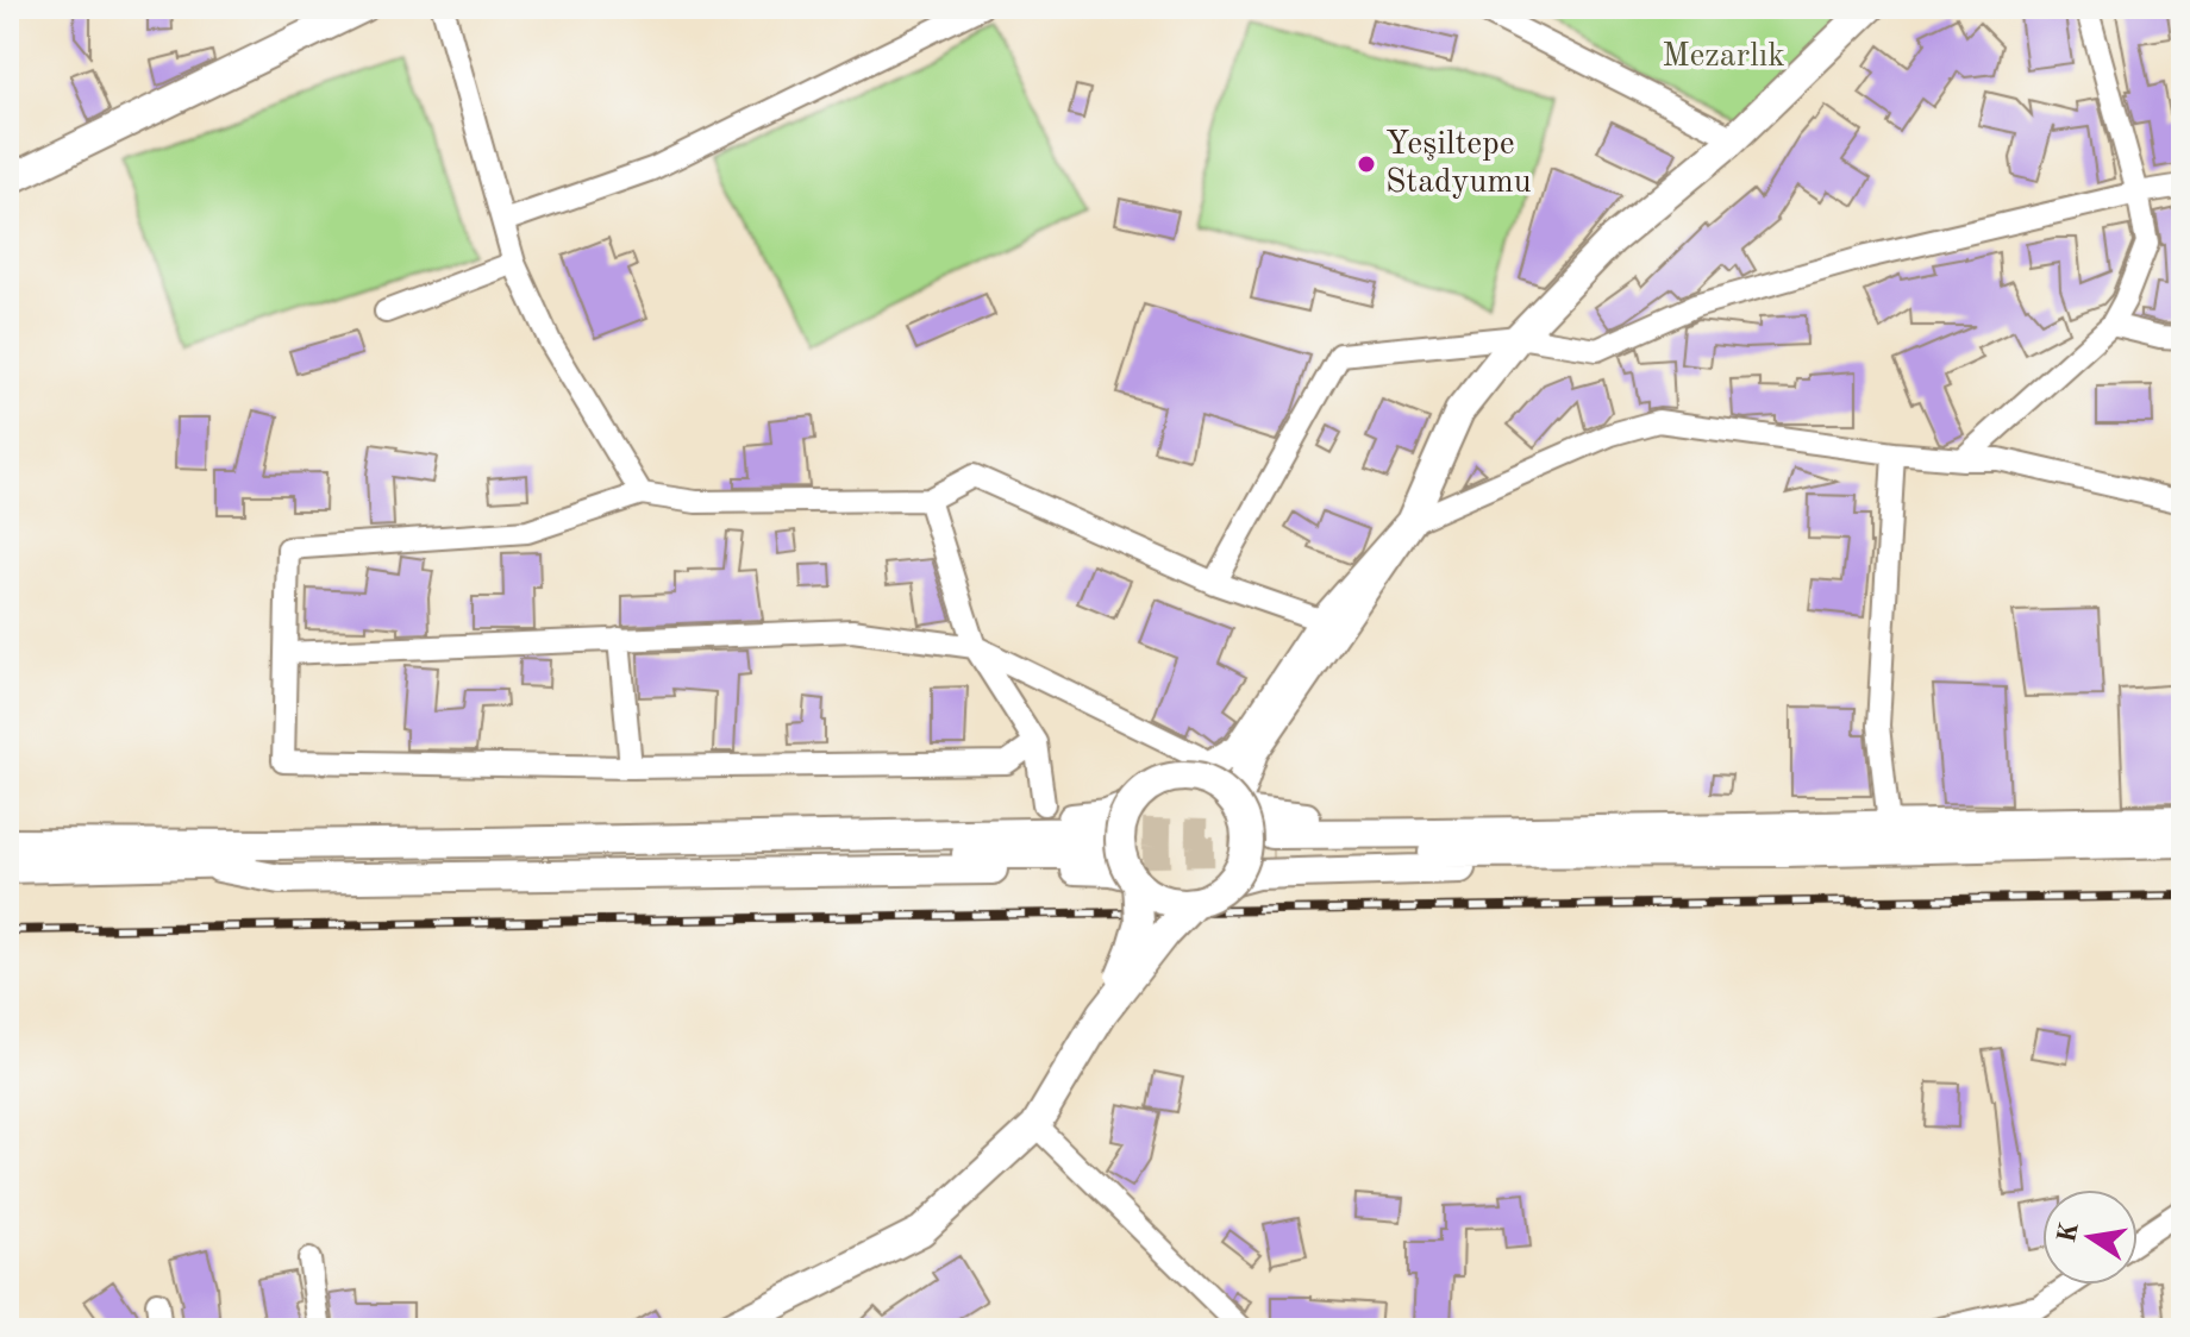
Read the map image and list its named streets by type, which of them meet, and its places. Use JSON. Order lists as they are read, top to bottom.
{
  "parks": ["Mezarlık"],
  "places": ["Yeşiltepe Stadyumu"],
  "north": "left"
}
